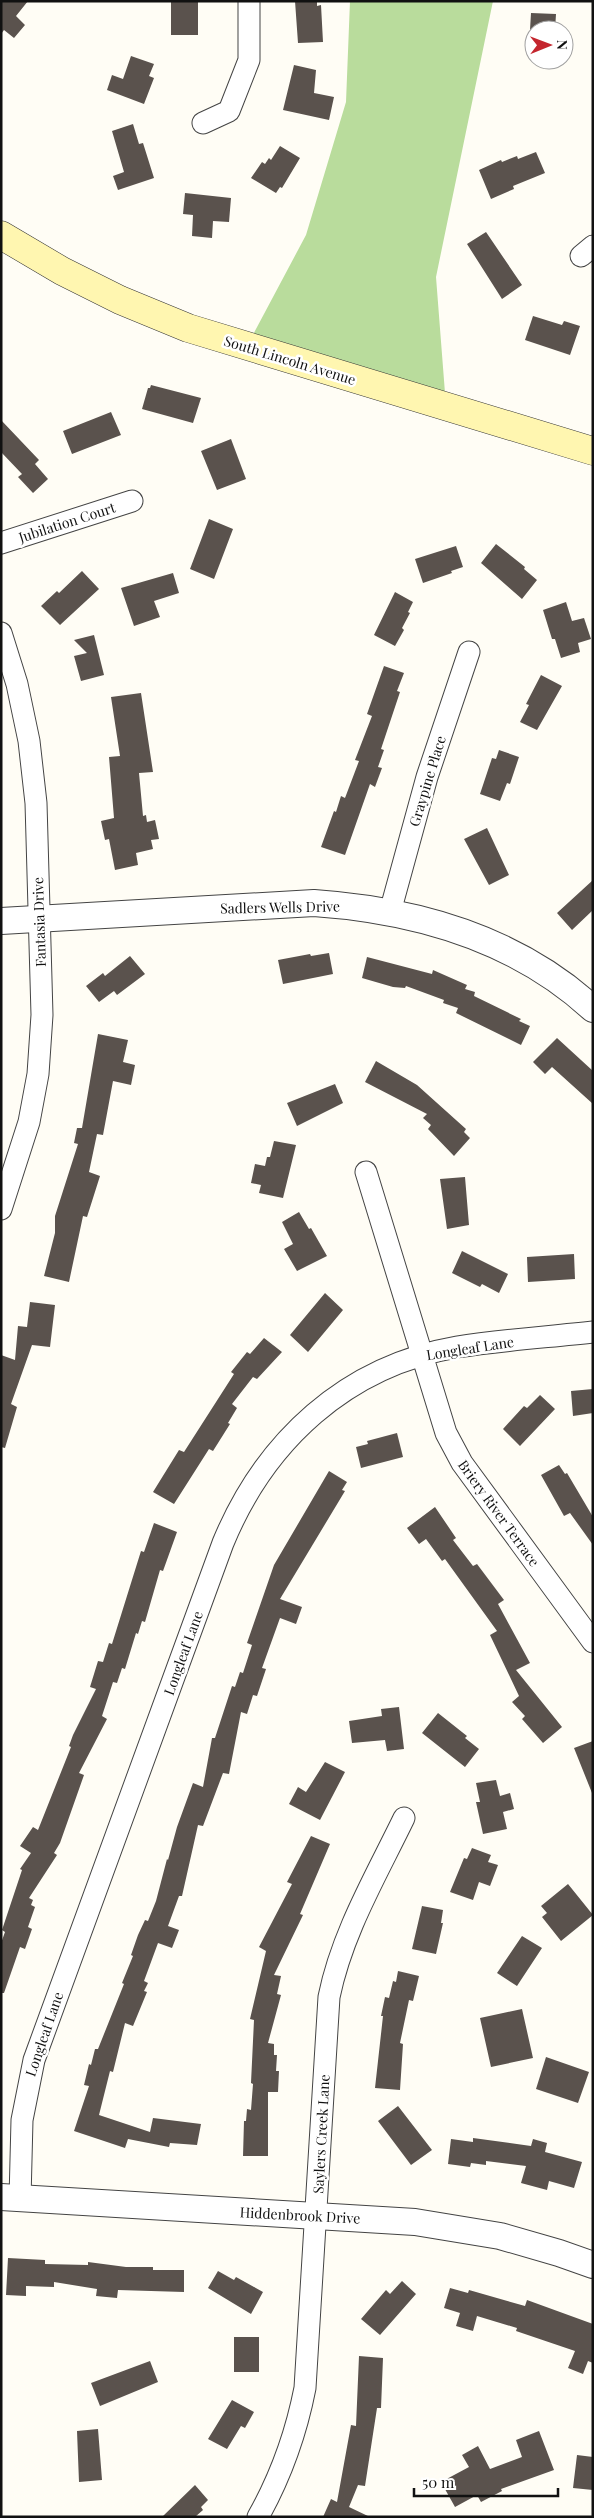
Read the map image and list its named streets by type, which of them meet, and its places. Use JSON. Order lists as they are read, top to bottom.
{
  "streets": {
    "main road": ["South Lincoln Avenue"],
    "street": [
      "Jubilation Court",
      "Graypine Place",
      "Sadlers Wells Drive",
      "Fantasia Drive",
      "Longleaf Lane",
      "Briery River Terrace",
      "Saylers Creek Lane",
      "Hiddenbrook Drive"
    ]
  },
  "crossings": [
    ["Graypine Place", "Sadlers Wells Drive"],
    ["Sadlers Wells Drive", "Fantasia Drive"],
    ["Longleaf Lane", "Briery River Terrace"],
    ["Longleaf Lane", "Hiddenbrook Drive"],
    ["Saylers Creek Lane", "Hiddenbrook Drive"]
  ],
  "scale_bar": "50 m",
  "north": "right"
}
